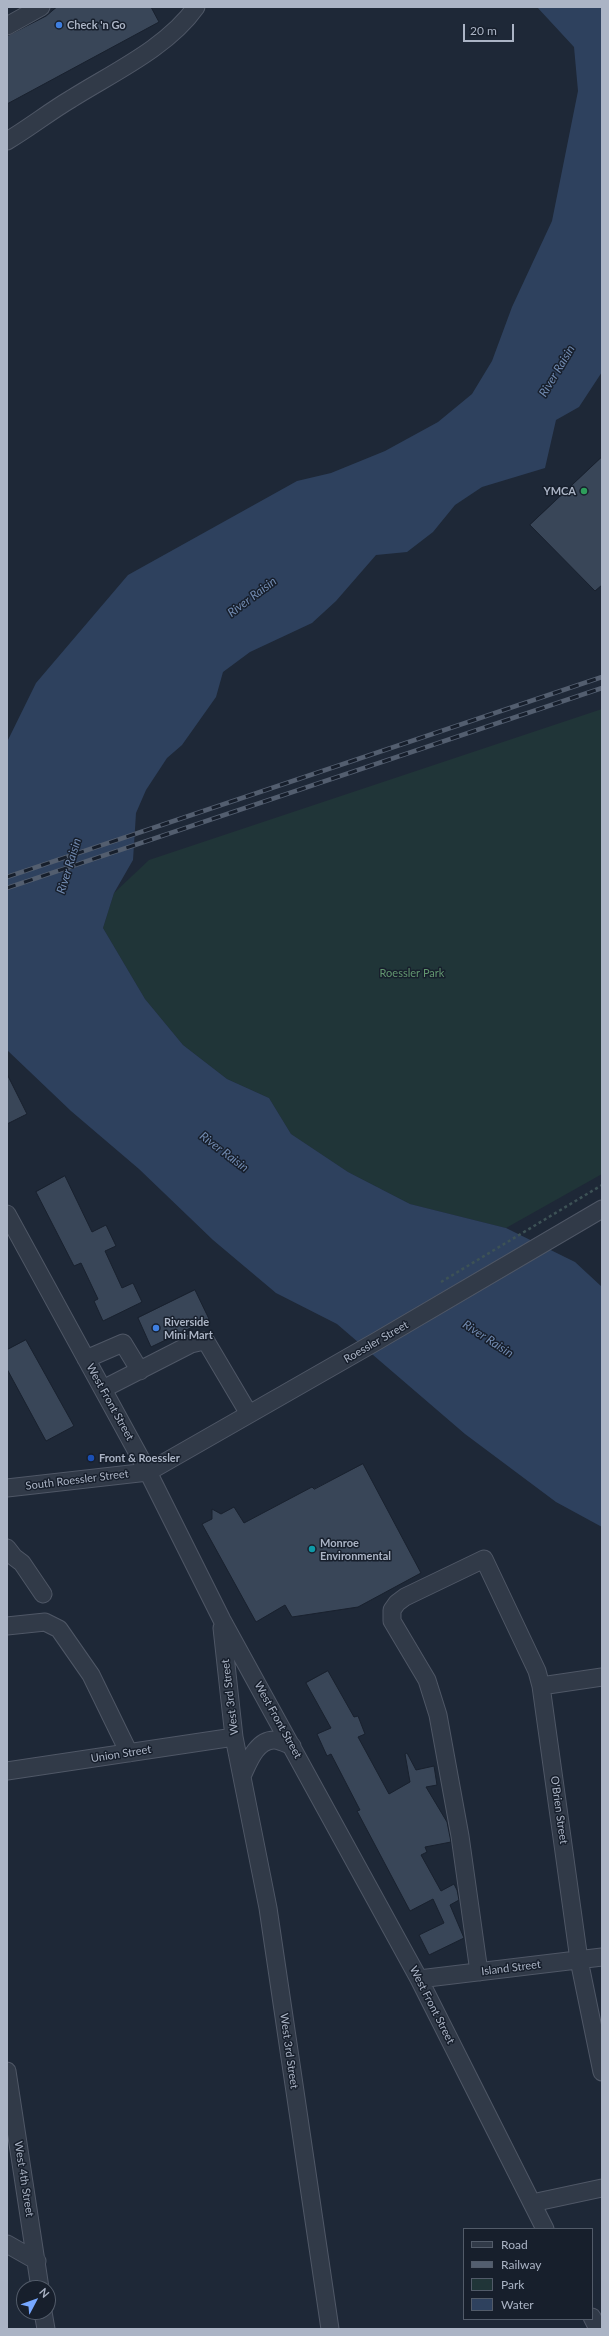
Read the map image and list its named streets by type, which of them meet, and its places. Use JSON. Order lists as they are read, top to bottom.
{
  "streets": {
    "street": [
      "Roessler Street",
      "West Front Street",
      "South Roessler Street",
      "West 3rd Street",
      "Union Street",
      "O'Brien Street",
      "Island Street",
      "West 4th Street"
    ]
  },
  "crossings": [
    ["Roessler Street", "West Front Street"],
    ["Roessler Street", "South Roessler Street"],
    ["West Front Street", "South Roessler Street"],
    ["West Front Street", "West 3rd Street"],
    ["West Front Street", "Island Street"],
    ["West 3rd Street", "Union Street"],
    ["O'Brien Street", "Island Street"]
  ],
  "water": ["River Raisin"],
  "parks": ["Roessler Park"],
  "places": [
    "Check 'n Go",
    "YMCA",
    "Riverside Mini Mart",
    "Front & Roessler",
    "Monroe Environmental"
  ],
  "legend": [
    "Road",
    "Railway",
    "Park",
    "Water"
  ],
  "scale_bar": "20 m",
  "north": "top right"
}
